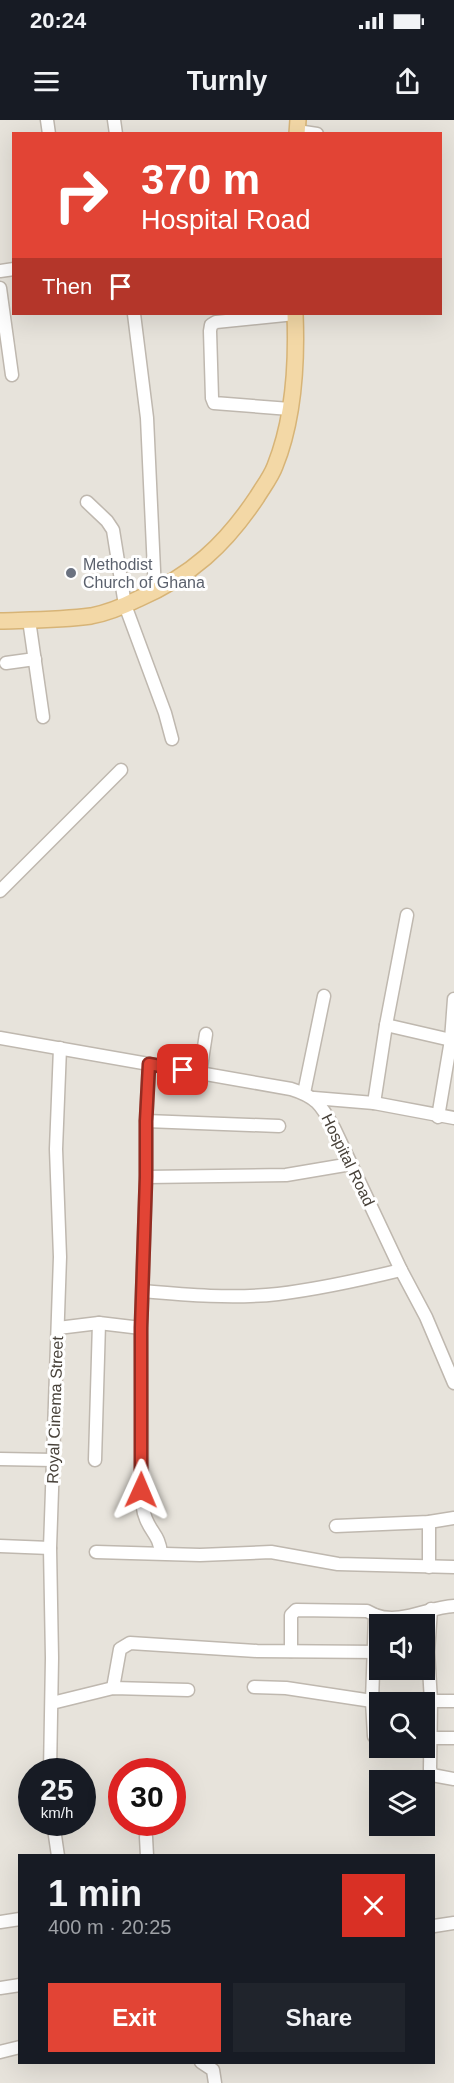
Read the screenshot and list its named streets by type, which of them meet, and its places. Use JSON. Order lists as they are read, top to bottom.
{
  "streets": {
    "street": ["Hospital Road", "Royal Cinema Street"]
  },
  "places": ["Methodist Church of Ghana"],
  "page": {
    "status": "20:24",
    "header": "Turnly",
    "turn": ["370 m", "Hospital Road"],
    "then": "Then",
    "speed": "25 km/h",
    "limit": "30",
    "heading": ["1 min", "400 m · 20:25"],
    "buttons": ["Exit", "Share"]
  }
}
